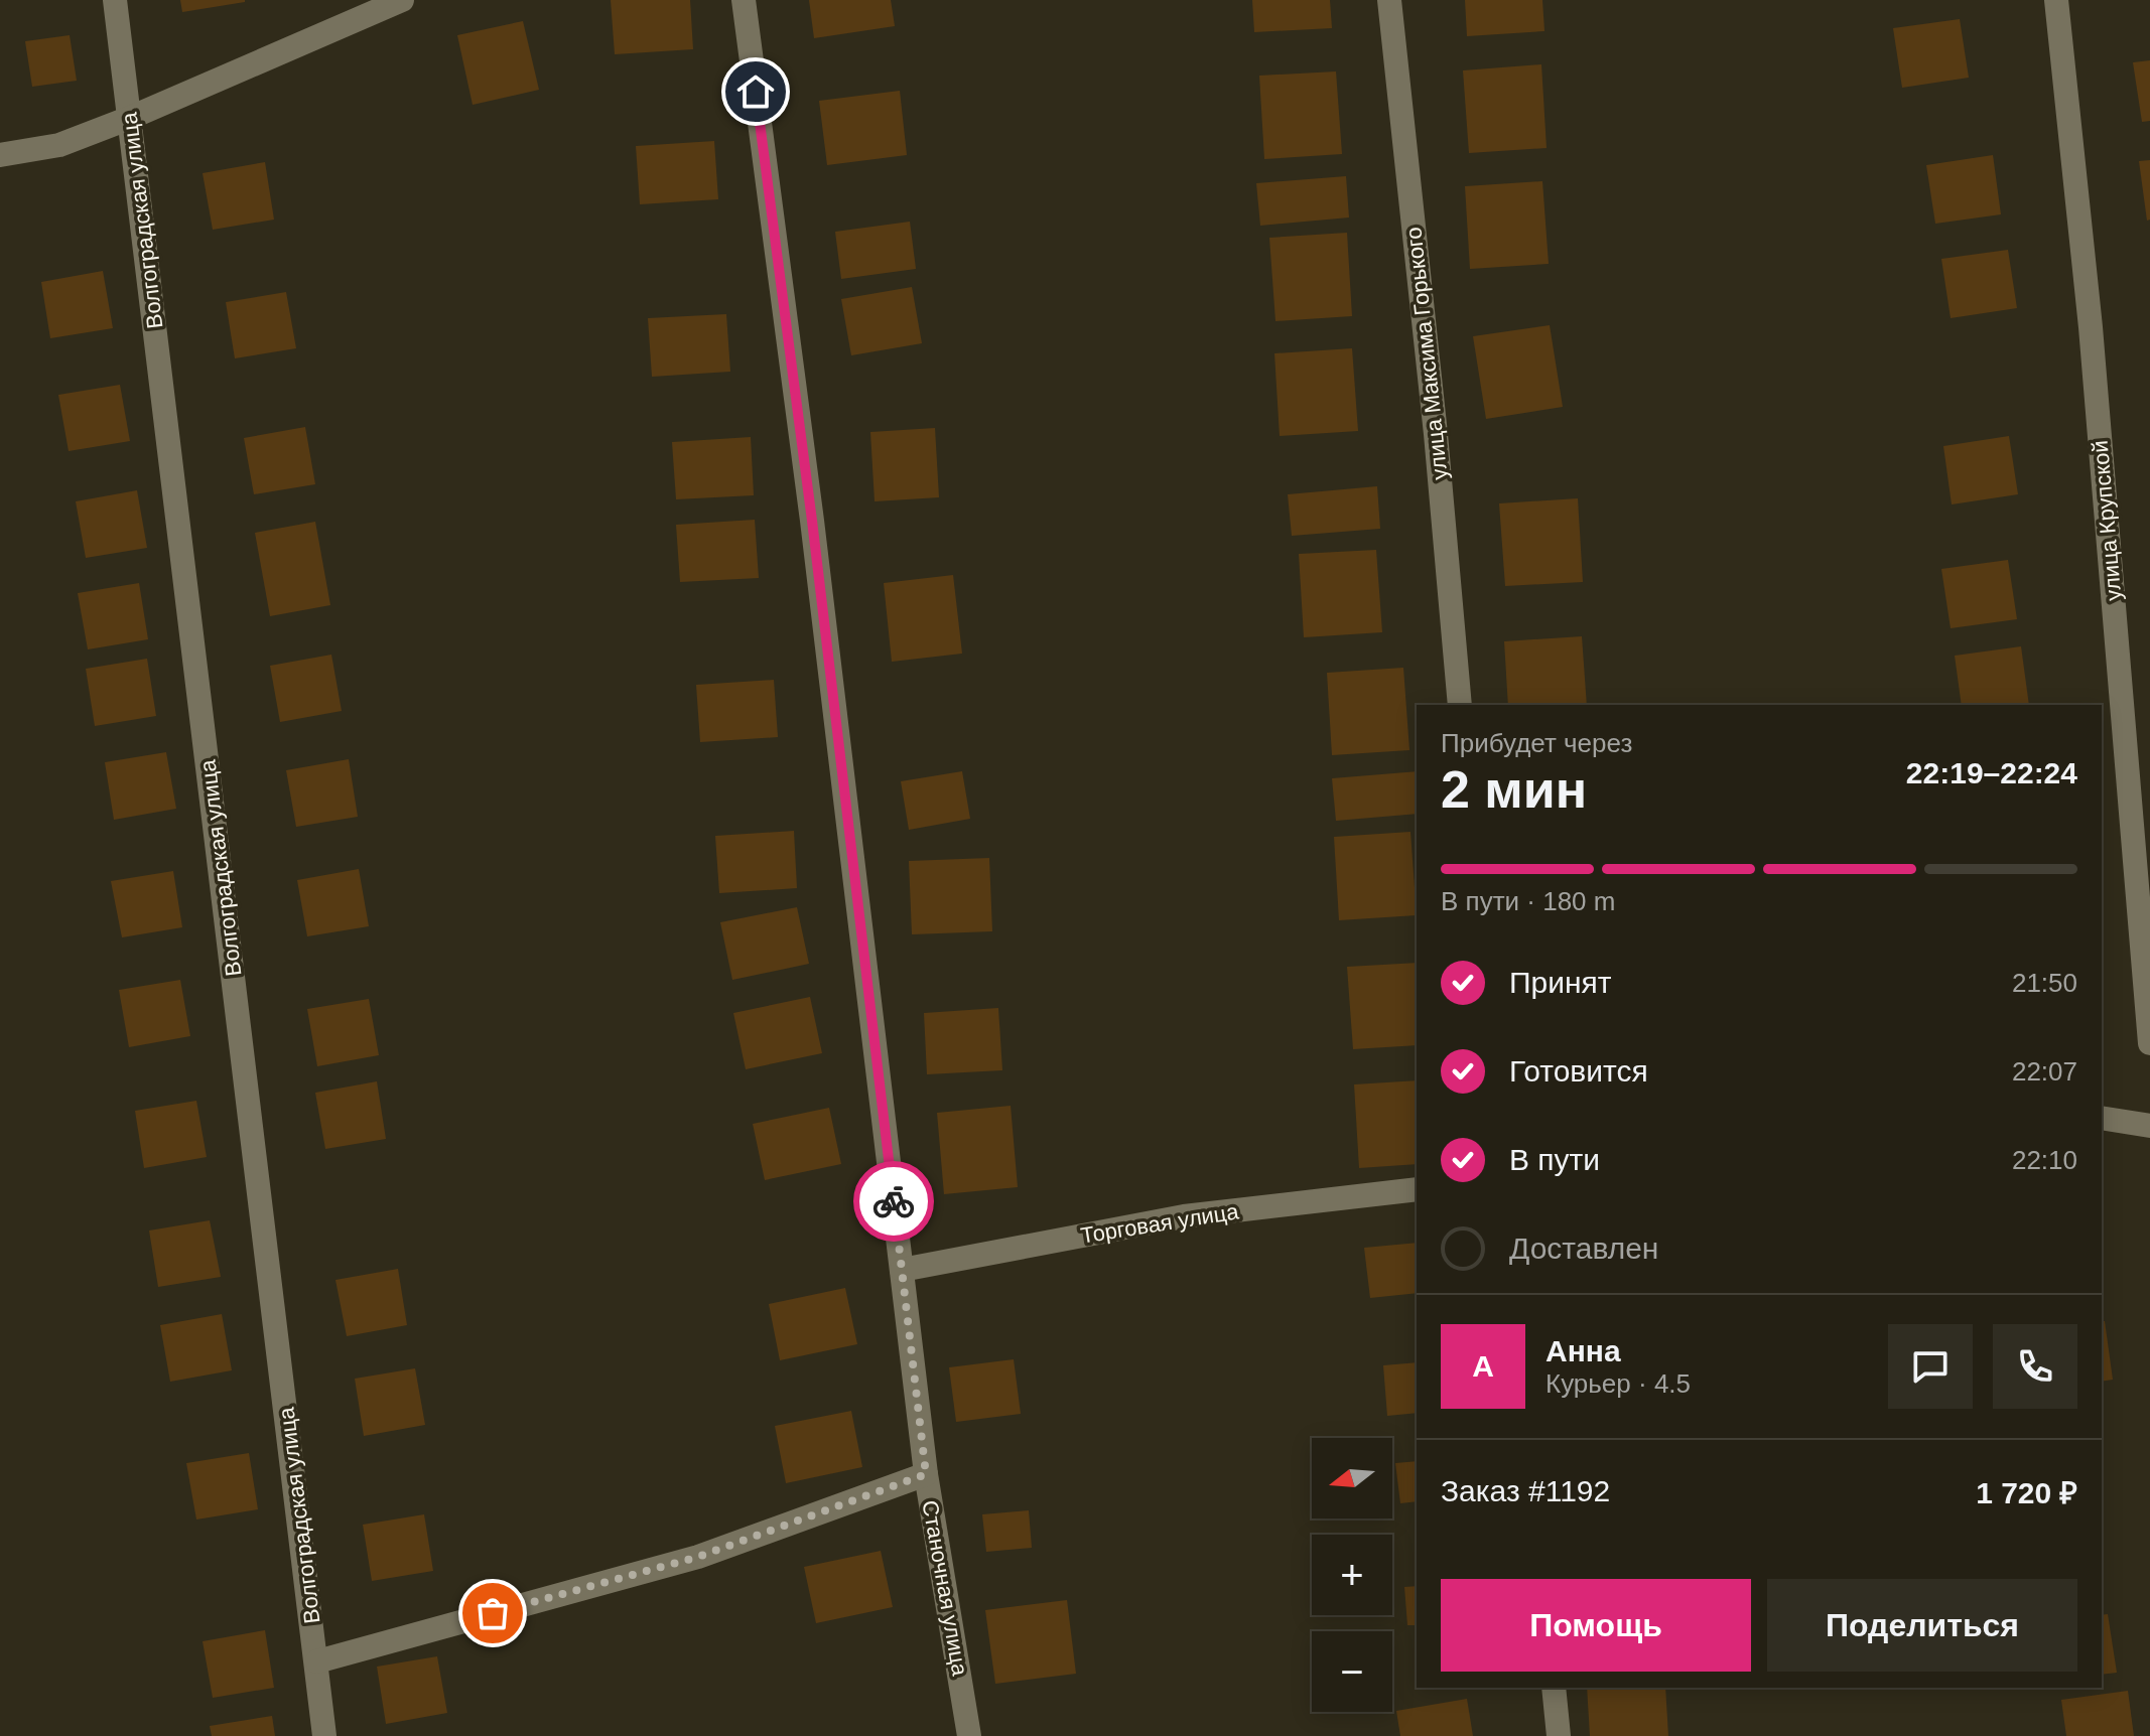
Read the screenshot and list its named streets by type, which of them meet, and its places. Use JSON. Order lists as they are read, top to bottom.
{
  "streets": {
    "street": [
      "Волгоградская улица",
      "улица Максима Горького",
      "улица Крупской",
      "Торговая улица",
      "Станочная улица"
    ]
  },
  "crossings": [
    ["Торговая улица", "Станочная улица"]
  ],
  "north": "left",
  "page": {
    "heading": ["2 мин", "Прибудет через", "22:19–22:24"],
    "panel": [
      "Анна",
      "Курьер · 4.5",
      "Заказ #1192",
      "1 720 ₽"
    ],
    "bar": "В пути · 180 m",
    "list": [
      ["Принят", "21:50"],
      ["Готовится", "22:07"],
      ["В пути", "22:10"],
      "Доставлен"
    ],
    "round": "А",
    "map_buttons": ["+", "−"],
    "buttons": ["Помощь", "Поделиться"]
  }
}
